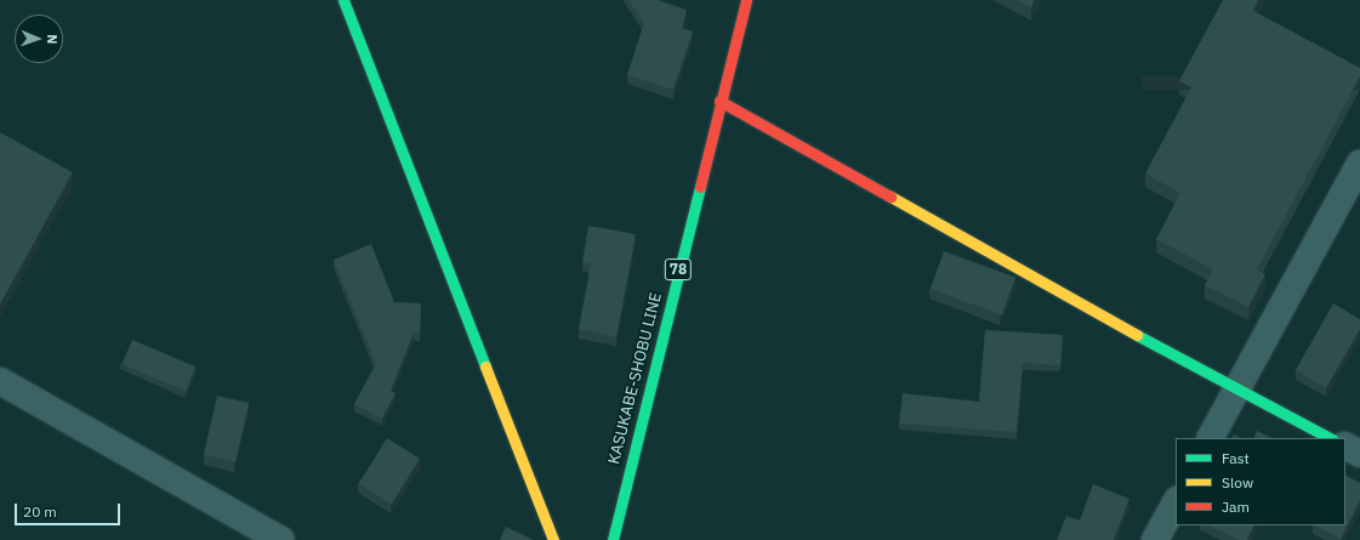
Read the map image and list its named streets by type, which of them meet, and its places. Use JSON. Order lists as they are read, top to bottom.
{
  "streets": {
    "street": ["78", "KASUKABE-SHOBU LINE"]
  },
  "legend": ["Fast", "Slow", "Jam"],
  "scale_bar": "20 m",
  "north": "right"
}
